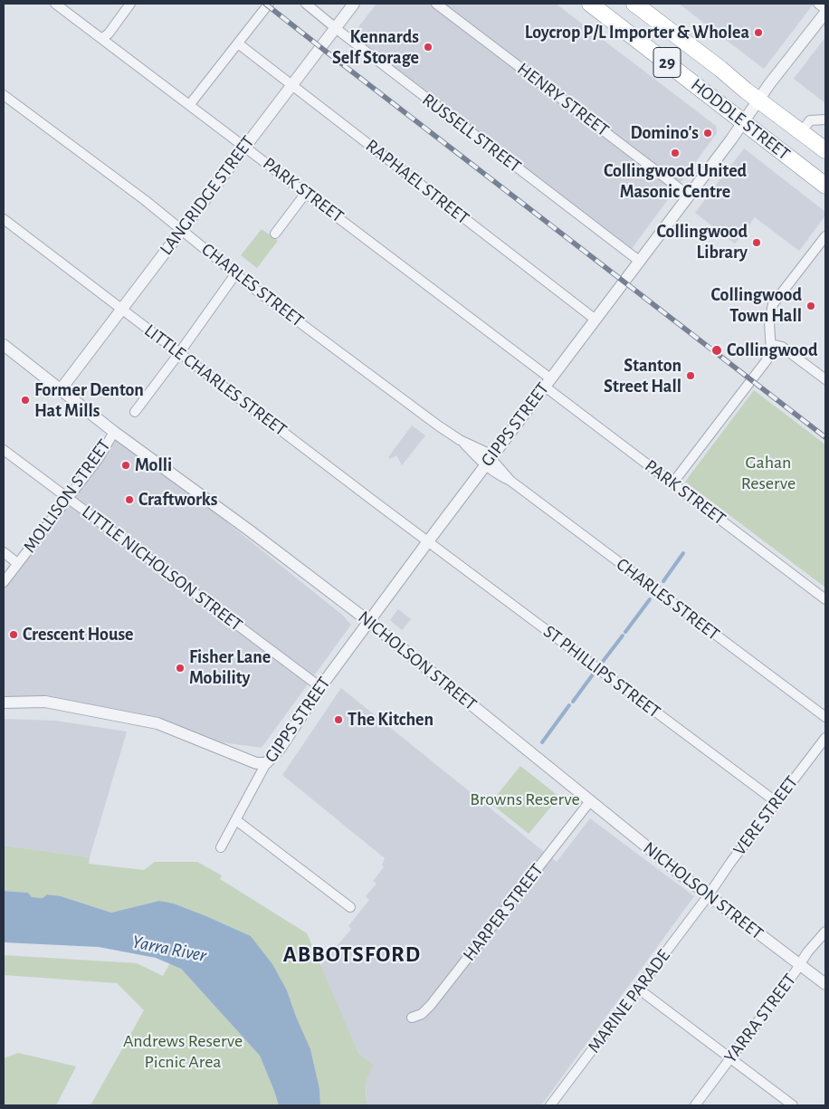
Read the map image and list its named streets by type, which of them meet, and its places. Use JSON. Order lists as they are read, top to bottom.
{
  "streets": {
    "highway": ["29", "HODDLE STREET"],
    "street": [
      "HENRY STREET",
      "RUSSELL STREET",
      "RAPHAEL STREET",
      "PARK STREET",
      "LANGRIDGE STREET",
      "CHARLES STREET",
      "LITTLE CHARLES STREET",
      "GIPPS STREET",
      "MOLLISON STREET",
      "LITTLE NICHOLSON STREET",
      "NICHOLSON STREET",
      "ST PHILLIPS STREET",
      "VERE STREET",
      "HARPER STREET",
      "MARINE PARADE",
      "YARRA STREET"
    ]
  },
  "crossings": [
    ["HENRY STREET", "GIPPS STREET"],
    ["HODDLE STREET", "GIPPS STREET"],
    ["RUSSELL STREET", "LANGRIDGE STREET"],
    ["RUSSELL STREET", "GIPPS STREET"],
    ["RAPHAEL STREET", "LANGRIDGE STREET"],
    ["RAPHAEL STREET", "GIPPS STREET"],
    ["PARK STREET", "LANGRIDGE STREET"],
    ["PARK STREET", "GIPPS STREET"],
    ["LANGRIDGE STREET", "CHARLES STREET"],
    ["LANGRIDGE STREET", "LITTLE CHARLES STREET"],
    ["LANGRIDGE STREET", "NICHOLSON STREET"],
    ["CHARLES STREET", "GIPPS STREET"],
    ["LITTLE CHARLES STREET", "GIPPS STREET"],
    ["LITTLE CHARLES STREET", "ST PHILLIPS STREET"],
    ["GIPPS STREET", "LITTLE NICHOLSON STREET"],
    ["GIPPS STREET", "NICHOLSON STREET"],
    ["GIPPS STREET", "ST PHILLIPS STREET"],
    ["MOLLISON STREET", "LITTLE NICHOLSON STREET"],
    ["MOLLISON STREET", "NICHOLSON STREET"],
    ["NICHOLSON STREET", "VERE STREET"],
    ["NICHOLSON STREET", "HARPER STREET"],
    ["NICHOLSON STREET", "MARINE PARADE"],
    ["NICHOLSON STREET", "YARRA STREET"],
    ["ST PHILLIPS STREET", "VERE STREET"],
    ["VERE STREET", "MARINE PARADE"]
  ],
  "districts": ["ABBOTSFORD"],
  "water": ["Yarra River"],
  "parks": ["Gahan Reserve", "Browns Reserve", "Andrews Reserve Picnic Area"],
  "places": [
    "Loycrop P/L Importer & Wholea",
    "Kennards Self Storage",
    "Domino's",
    "Collingwood United Masonic Centre",
    "Collingwood Library",
    "Collingwood Town Hall",
    "Collingwood",
    "Stanton Street Hall",
    "Former Denton Hat Mills",
    "Molli",
    "Craftworks",
    "Crescent House",
    "Fisher Lane Mobility",
    "The Kitchen"
  ]
}
